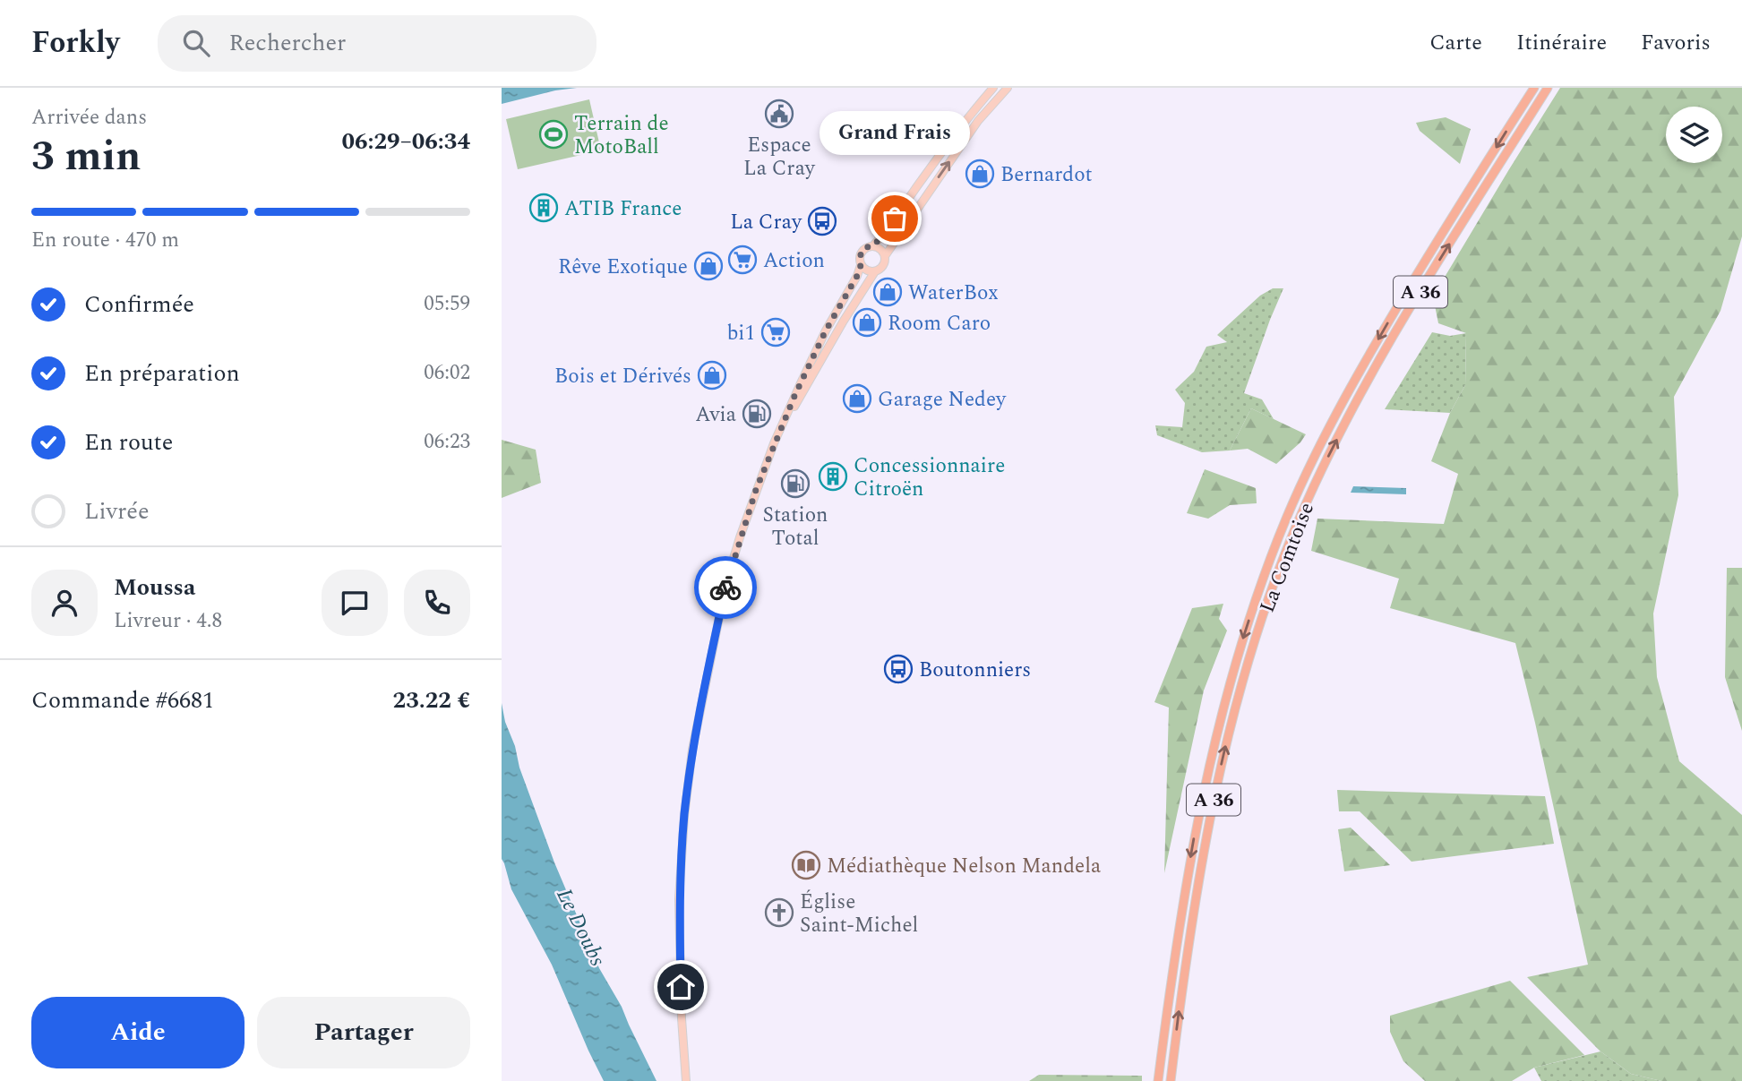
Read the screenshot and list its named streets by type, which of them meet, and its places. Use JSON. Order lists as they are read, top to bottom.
{
  "streets": {
    "highway": ["A 36", "La Comtoise"]
  },
  "water": ["Le Doubs"],
  "places": {
    "public building": ["Espace La Cray"],
    "sports": ["Terrain de MotoBall"],
    "shop": [
      "Bernardot",
      "Rêve Exotique",
      "WaterBox",
      "Room Caro",
      "Bois et Dérivés",
      "Garage Nedey"
    ],
    "building": ["ATIB France", "Concessionnaire Citroën"],
    "other": ["Grand Frais"],
    "bus stop": ["La Cray", "Boutonniers"],
    "supermarket": ["Action", "bi1"],
    "fuel station": ["Avia", "Station Total"],
    "library": ["Médiathèque Nelson Mandela"],
    "church": ["Église Saint-Michel"]
  },
  "page": {
    "header": "Forkly",
    "search": "Rechercher",
    "nav": ["Carte", "Itinéraire", "Favoris"],
    "heading": ["3 min", "Arrivée dans", "06:29–06:34"],
    "panel": [
      "Moussa",
      "Livreur · 4.8",
      "Commande #6681",
      "23.22 €"
    ],
    "bubble": "Grand Frais",
    "bar": "En route · 470 m",
    "list": [
      ["Confirmée", "05:59"],
      ["En préparation", "06:02"],
      ["En route", "06:23"],
      "Livrée"
    ],
    "buttons": ["Aide", "Partager"]
  }
}
